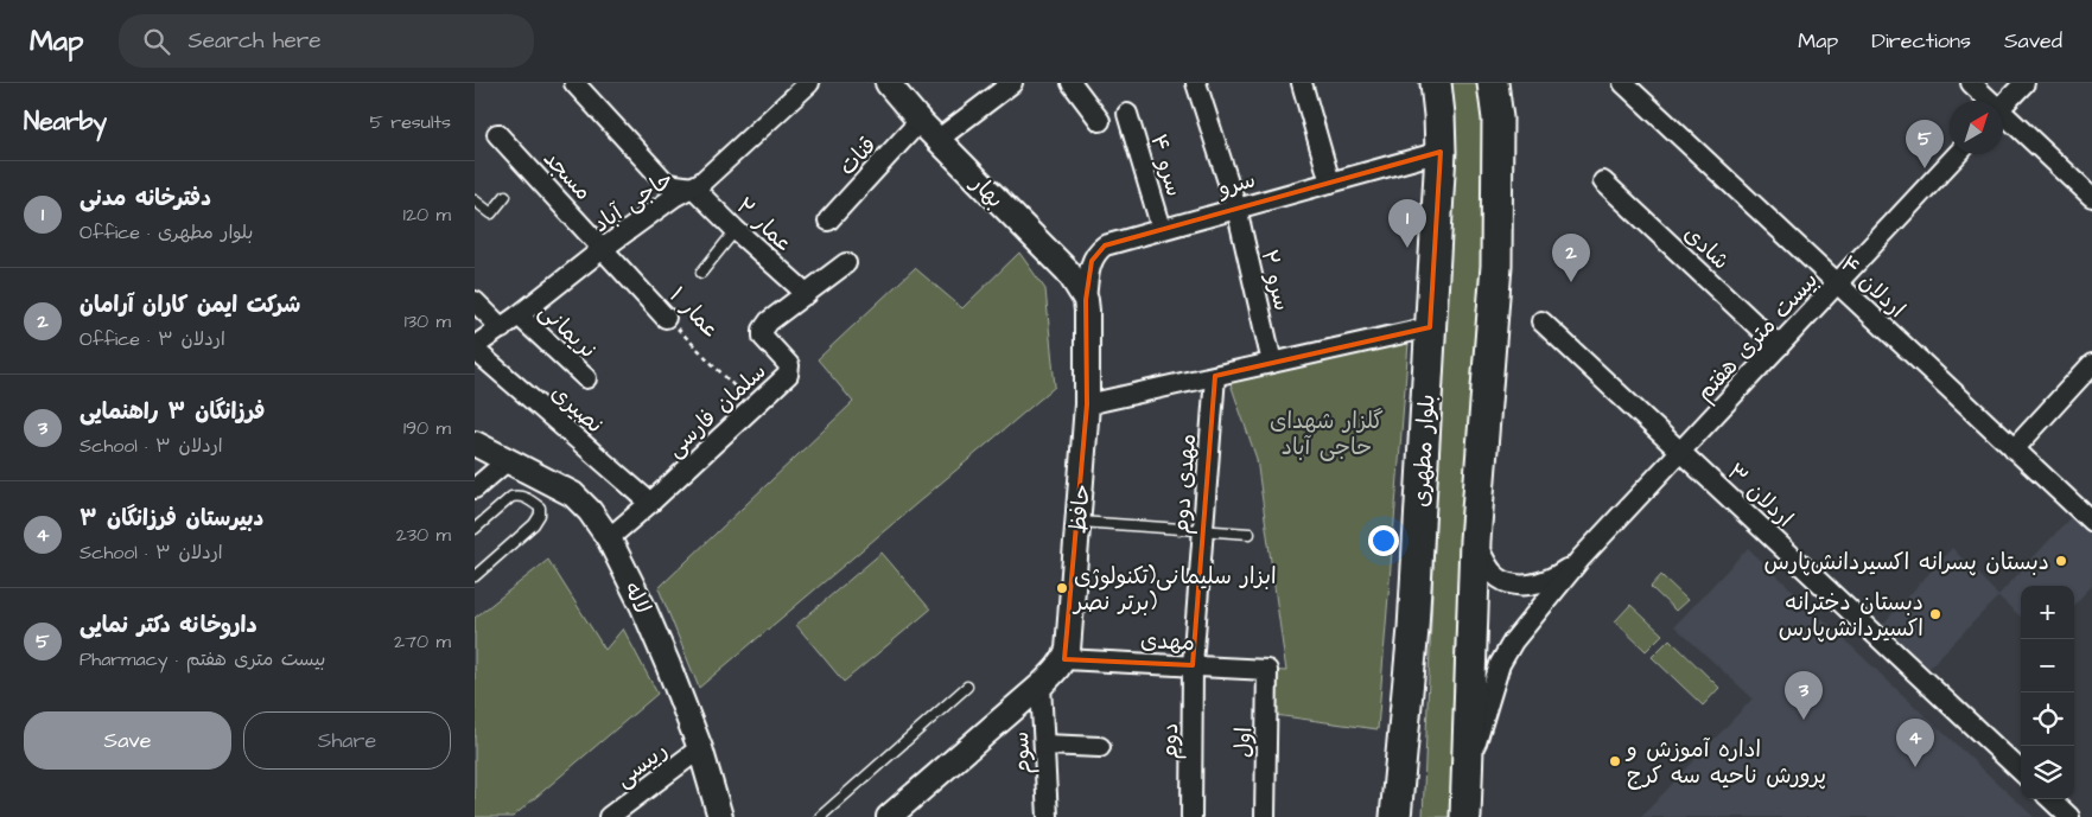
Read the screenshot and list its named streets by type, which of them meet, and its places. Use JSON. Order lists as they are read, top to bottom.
{
  "streets": {
    "main road": ["بلوار مطهری"],
    "street": [
      "قنات",
      "سرو ۴",
      "مسجد",
      "سرو",
      "بهار",
      "حاجی آباد",
      "عمار ۲",
      "شادی",
      "سرو ۲",
      "اردلان ۴",
      "عمار ۱",
      "نریمانی",
      "بیست متری هفتم",
      "نصیری",
      "سلمان فارسی",
      "مهدی دوم",
      "اردلان ۳",
      "حافظ",
      "لاله",
      "مهدی",
      "دوم",
      "اول",
      "سوم",
      "رییسی"
    ]
  },
  "crossings": [
    ["قنات", "بهار"],
    ["سرو ۴", "سرو"],
    ["مسجد", "حاجی آباد"],
    ["مسجد", "عمار ۱"],
    ["سرو", "بهار"],
    ["سرو", "سرو ۲"],
    ["سرو", "بلوار مطهری"],
    ["سرو", "حافظ"],
    ["بهار", "حافظ"],
    ["حاجی آباد", "عمار ۲"],
    ["حاجی آباد", "عمار ۱"],
    ["حاجی آباد", "نریمانی"],
    ["حاجی آباد", "نصیری"],
    ["عمار ۲", "سلمان فارسی"],
    ["شادی", "بیست متری هفتم"],
    ["اردلان ۴", "بیست متری هفتم"],
    ["عمار ۱", "سلمان فارسی"],
    ["بیست متری هفتم", "اردلان ۳"],
    ["نصیری", "سلمان فارسی"],
    ["سلمان فارسی", "لاله"],
    ["مهدی دوم", "مهدی"],
    ["مهدی دوم", "دوم"],
    ["حافظ", "مهدی"],
    ["لاله", "رییسی"],
    ["مهدی", "دوم"],
    ["مهدی", "اول"]
  ],
  "parks": ["گلزار شهدای حاجی آباد"],
  "places": [
    "دبستان پسرانه اکسیر‌دانش‌پارس",
    "ابزار سلیمانی(تکنولوژی برتر نصر)",
    "دبستان دخترانه اکسیردانش‌پارس",
    "اداره آموزش و پرورش ناحیه سه کرج"
  ],
  "north": "top right",
  "page": {
    "header": "Map",
    "search": "Search here",
    "nav": ["Map", "Directions", "Saved"],
    "heading": ["Nearby", "5 results"],
    "pins": [
      "5",
      "1",
      "2",
      "3",
      "4"
    ],
    "list": [
      {
        "mark": "1",
        "name": "دفترخانه مدنی",
        "note": "Office · بلوار مطهری",
        "value": "120 m"
      },
      {
        "mark": "2",
        "name": "شرکت ایمن کاران آرامان",
        "note": "Office · اردلان ۳",
        "value": "130 m"
      },
      {
        "mark": "3",
        "name": "فرزانگان ۳ راهنمایی",
        "note": "School · اردلان ۳",
        "value": "190 m"
      },
      {
        "mark": "4",
        "name": "دبیرستان فرزانگان ۳",
        "note": "School · اردلان ۳",
        "value": "230 m"
      },
      {
        "mark": "5",
        "name": "داروخانه دکتر نمایی",
        "note": "Pharmacy · بیست متری هفتم",
        "value": "270 m"
      }
    ],
    "map_buttons": ["+", "−"],
    "buttons": ["Save", "Share"]
  }
}
